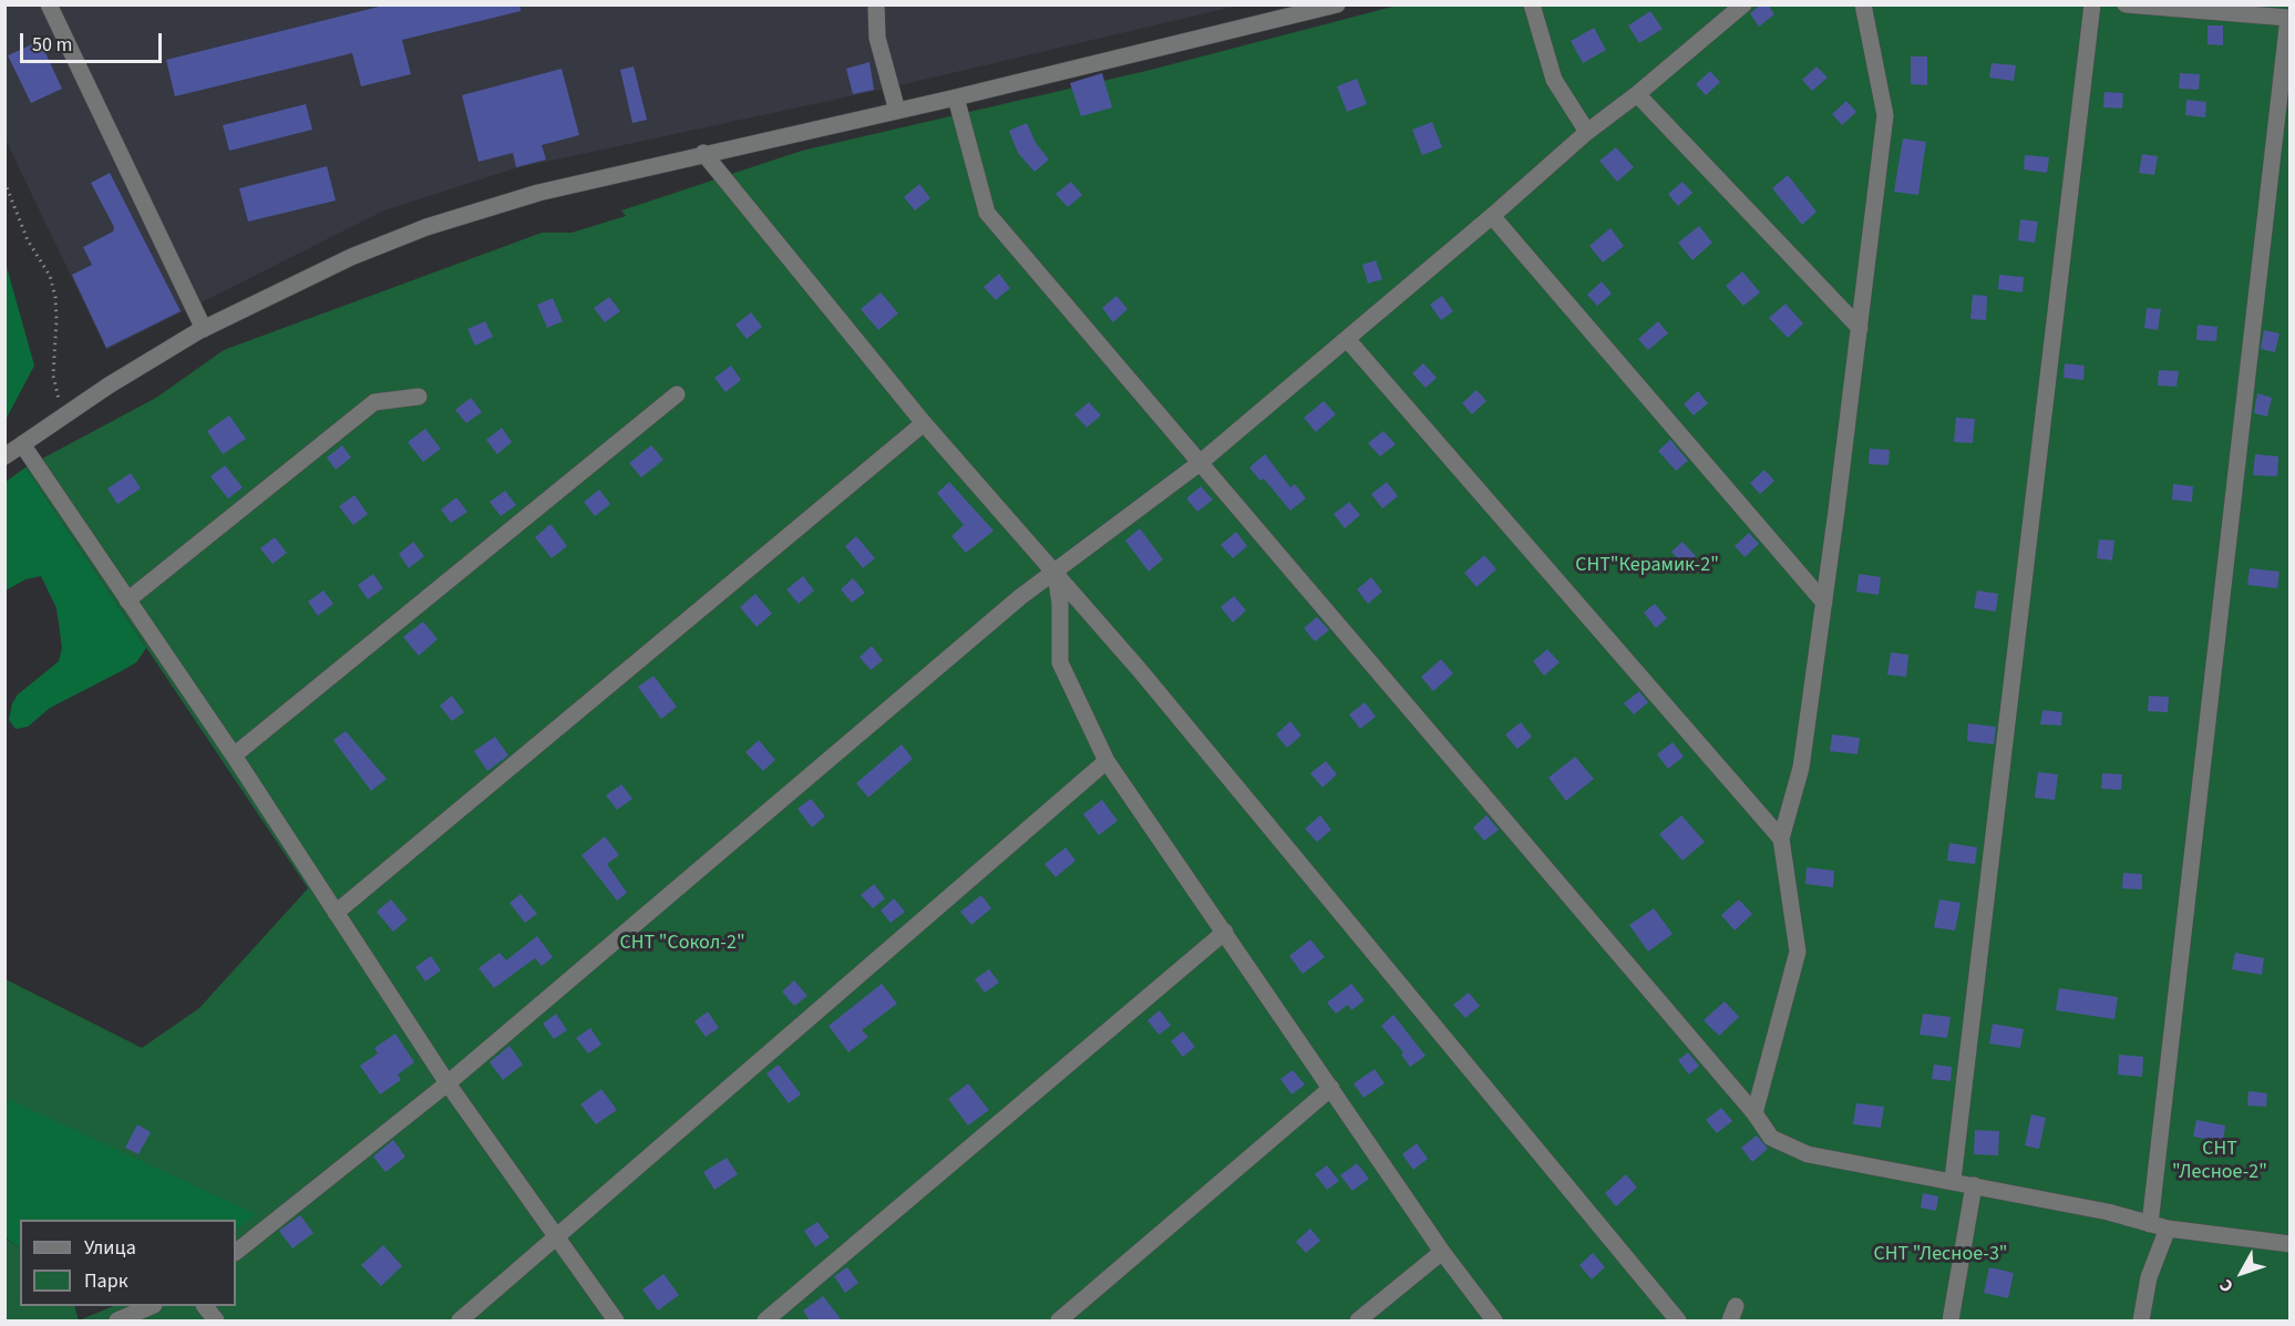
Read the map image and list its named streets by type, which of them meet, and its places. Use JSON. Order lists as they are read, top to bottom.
{
  "parks": [
    "СНТ\"Керамик-2\"",
    "СНТ \"Сокол-2\"",
    "СНТ \"Лесное-2\"",
    "СНТ \"Лесное-3\""
  ],
  "legend": ["Улица", "Парк"],
  "scale_bar": "50 m",
  "north": "bottom left"
}
